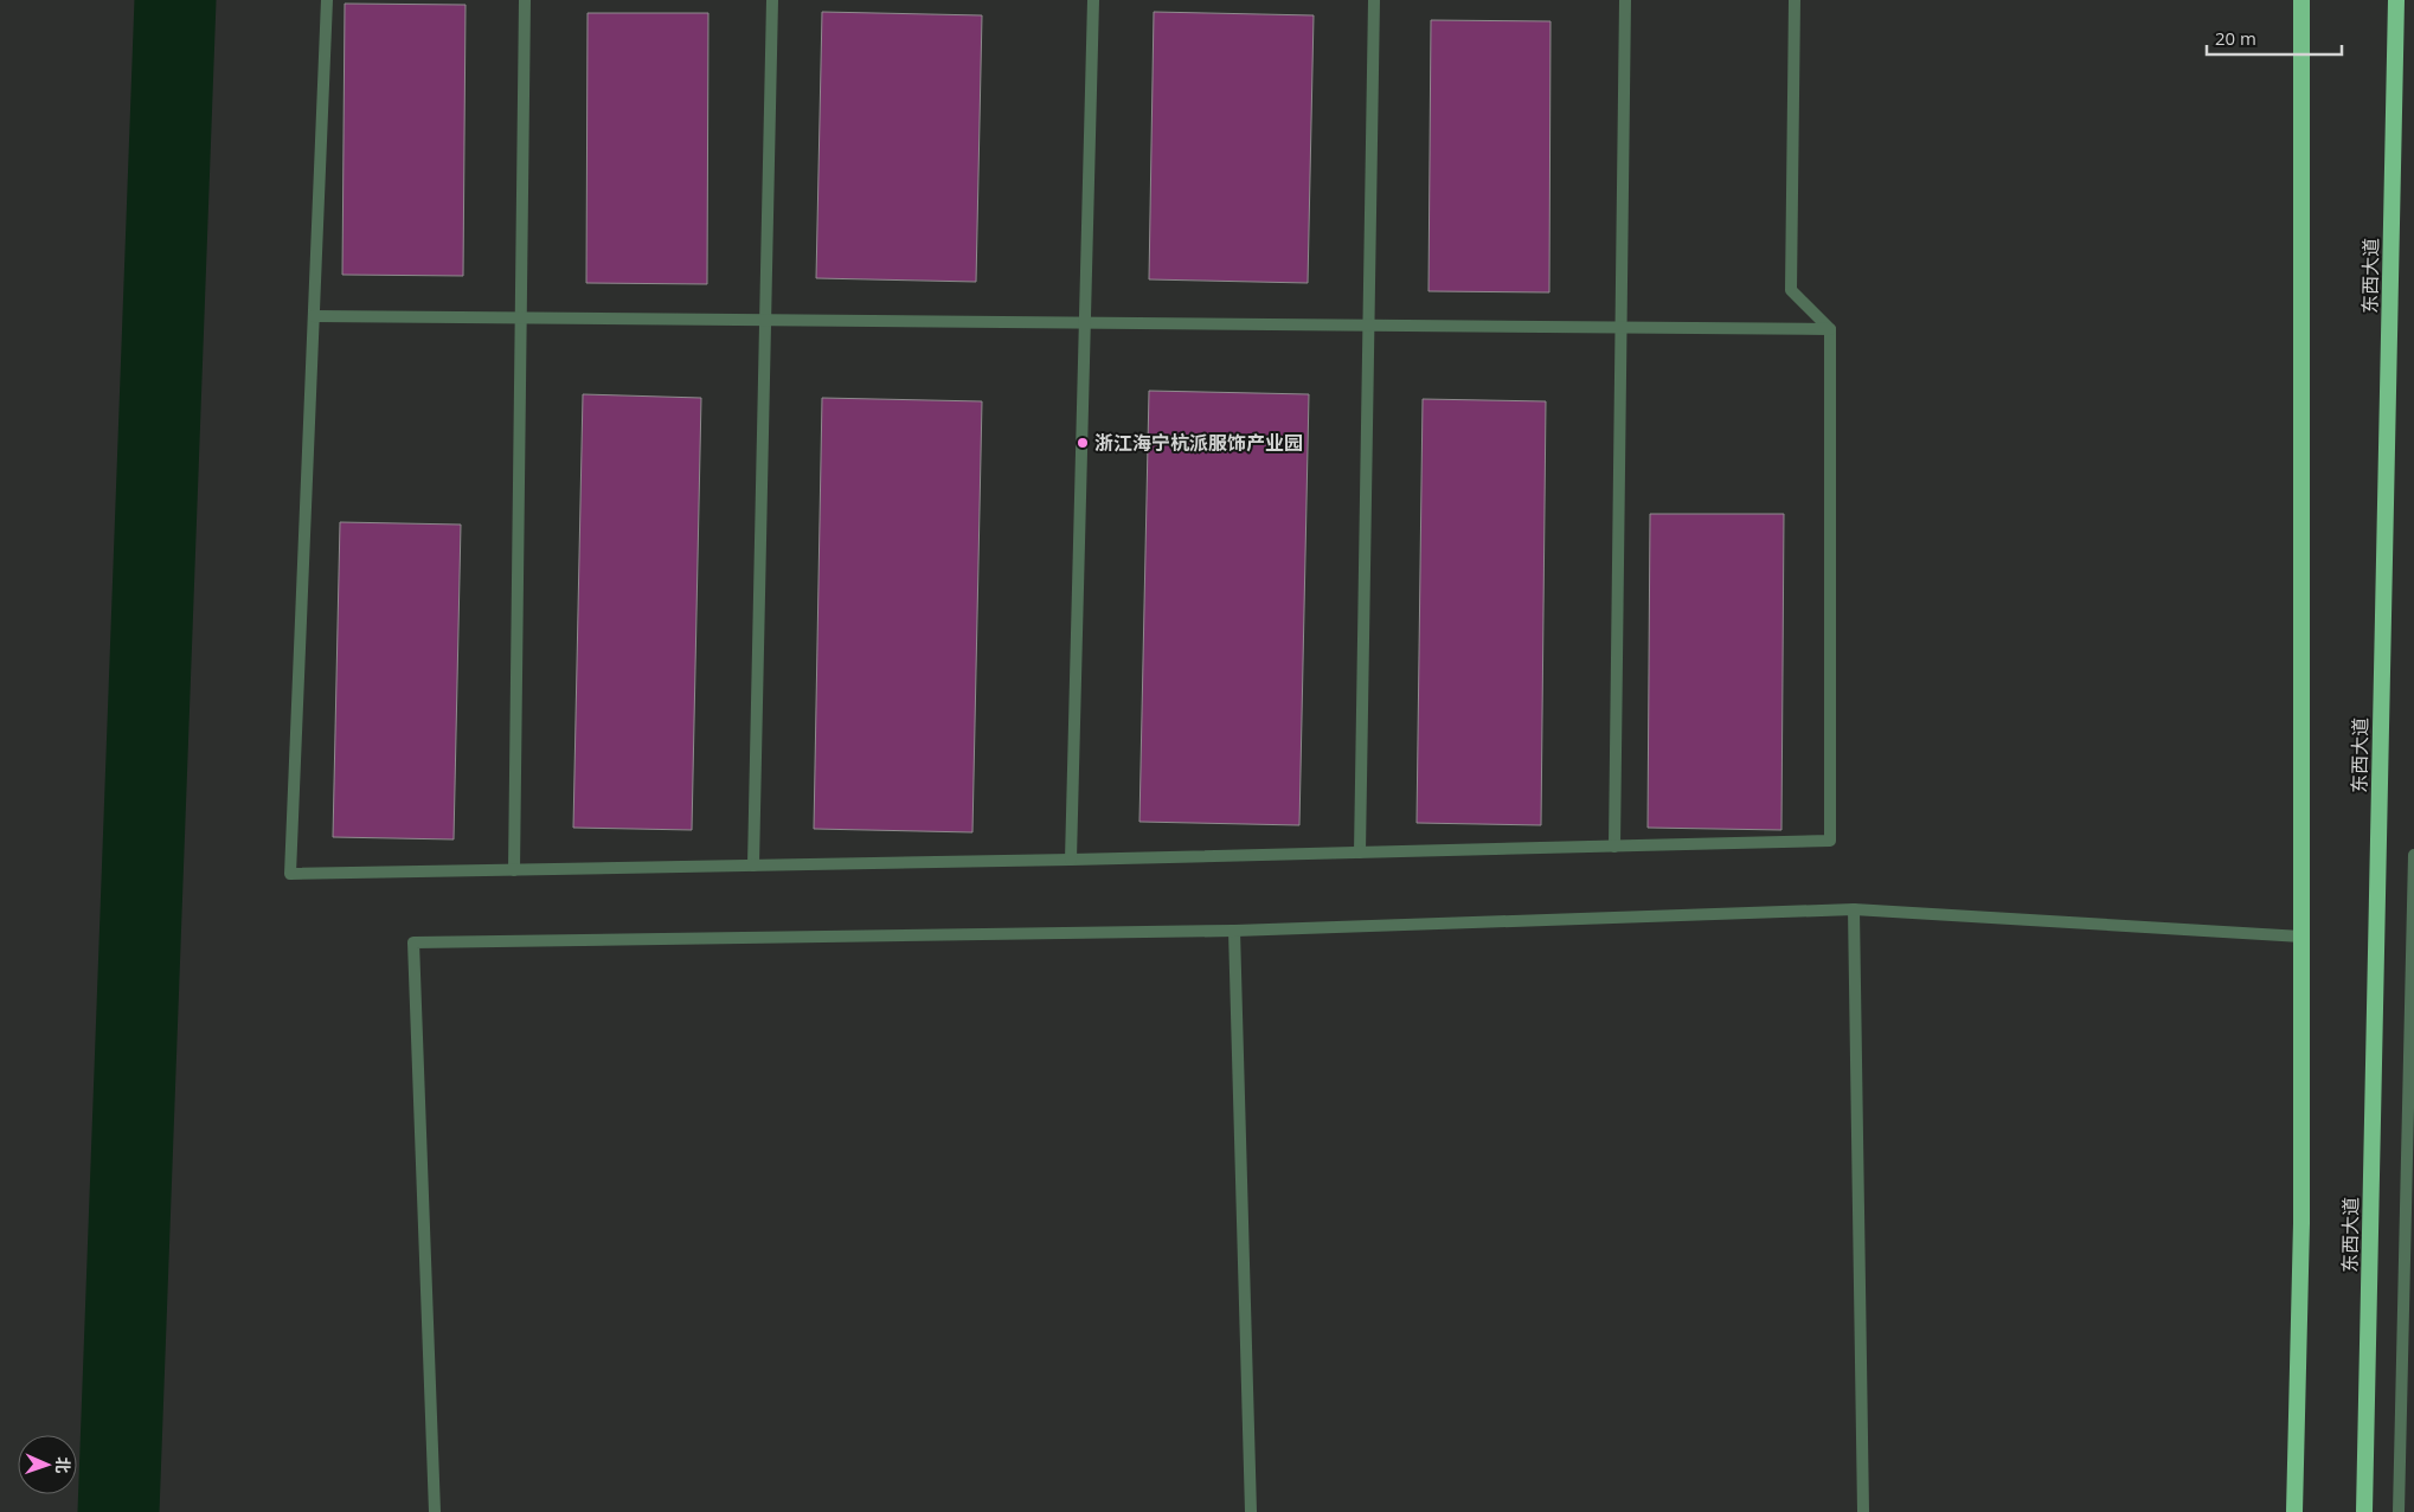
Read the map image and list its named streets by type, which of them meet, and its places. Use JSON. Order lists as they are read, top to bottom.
{
  "streets": {
    "highway": ["东西大道"]
  },
  "places": ["浙江海宁杭派服饰产业园"],
  "scale_bar": "20 m",
  "north": "right"
}
